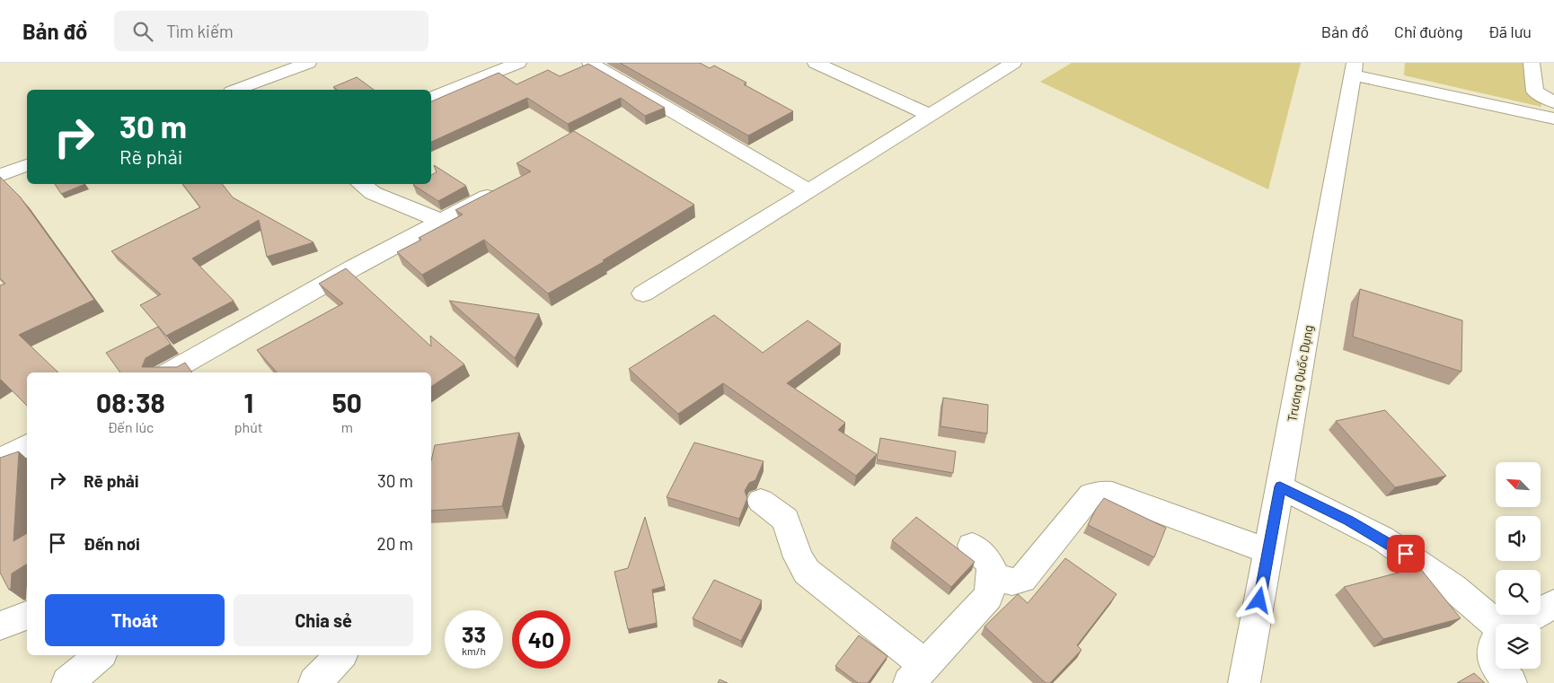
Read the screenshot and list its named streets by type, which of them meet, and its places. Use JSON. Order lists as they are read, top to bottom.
{
  "streets": {
    "street": ["Trương Quốc Dụng"]
  },
  "north": "top left",
  "page": {
    "header": "Bản đồ",
    "search": "Tìm kiếm",
    "nav": ["Bản đồ", "Chỉ đường", "Đã lưu"],
    "turn": ["30 m", "Rẽ phải"],
    "eta": [
      "08:38",
      "Đến lúc",
      "1",
      "phút",
      "50",
      "m"
    ],
    "list": [
      {
        "name": "Rẽ phải",
        "value": "30 m"
      },
      {
        "name": "Đến nơi",
        "value": "20 m"
      }
    ],
    "buttons": ["Thoát", "Chia sẻ"],
    "speed": "33 km/h",
    "limit": "40"
  }
}
